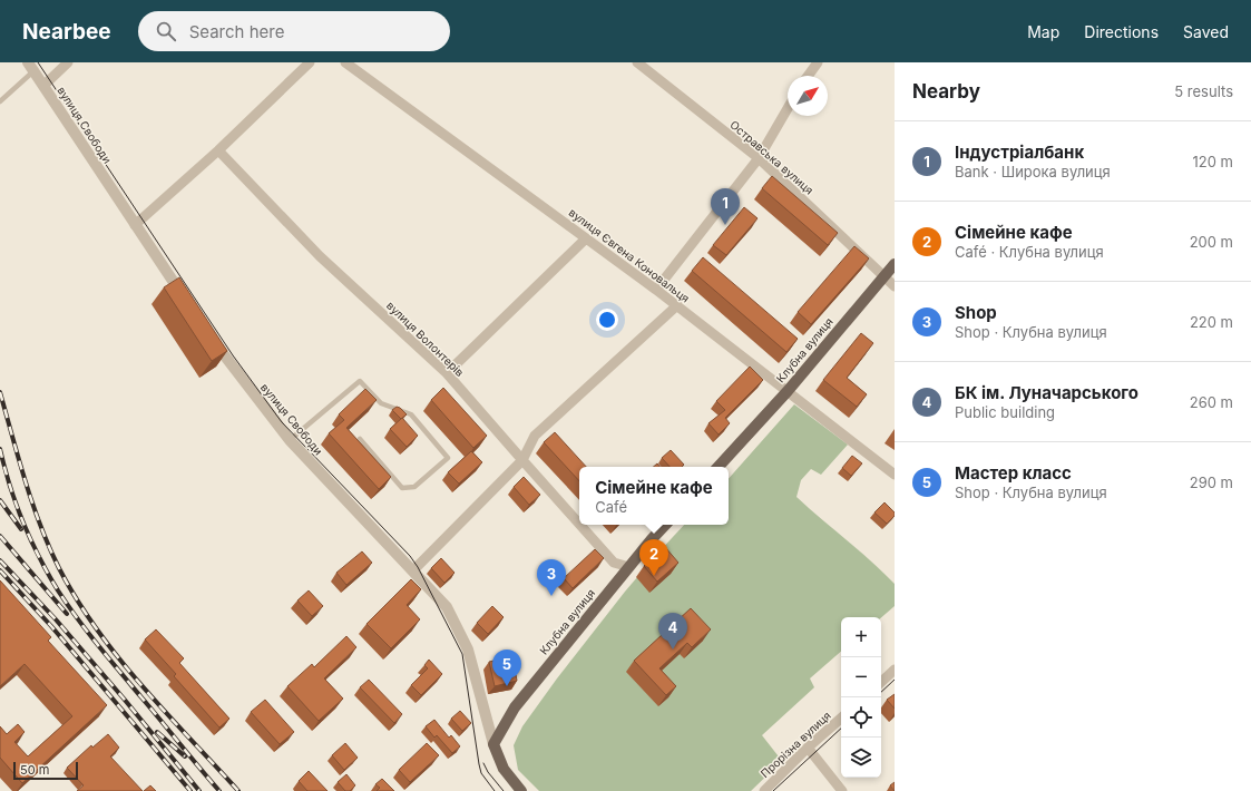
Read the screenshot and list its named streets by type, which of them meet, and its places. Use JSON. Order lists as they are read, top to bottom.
{
  "streets": {
    "main road": ["вулиця Свободи", "Клубна вулиця"],
    "street": [
      "Остравська вулиця",
      "вулиця Євгена Коновальця",
      "вулиця Волонтерів",
      "Прорізна вулиця"
    ]
  },
  "crossings": [
    ["вулиця Свободи", "Клубна вулиця"],
    ["Остравська вулиця", "Клубна вулиця"],
    ["вулиця Євгена Коновальця", "Клубна вулиця"],
    ["вулиця Волонтерів", "Клубна вулиця"]
  ],
  "scale_bar": "50 m",
  "north": "top right",
  "page": {
    "header": "Nearbee",
    "search": "Search here",
    "nav": ["Map", "Directions", "Saved"],
    "heading": ["Nearby", "5 results"],
    "list": [
      {
        "mark": "1",
        "name": "Індустріалбанк",
        "note": "Bank · Широка вулиця",
        "value": "120 m"
      },
      {
        "mark": "2",
        "name": "Сімейне кафе",
        "note": "Café · Клубна вулиця",
        "value": "200 m"
      },
      {
        "mark": "3",
        "name": "Shop",
        "note": "Shop · Клубна вулиця",
        "value": "220 m"
      },
      {
        "mark": "4",
        "name": "БК ім. Луначарського",
        "note": "Public building",
        "value": "260 m"
      },
      {
        "mark": "5",
        "name": "Мастер класс",
        "note": "Shop · Клубна вулиця",
        "value": "290 m"
      }
    ],
    "pins": [
      "1",
      "2",
      "3",
      "4",
      "5"
    ],
    "popup": ["Сімейне кафе", "Café"],
    "map_buttons": ["+", "−"],
    "scale": "50 m"
  }
}
